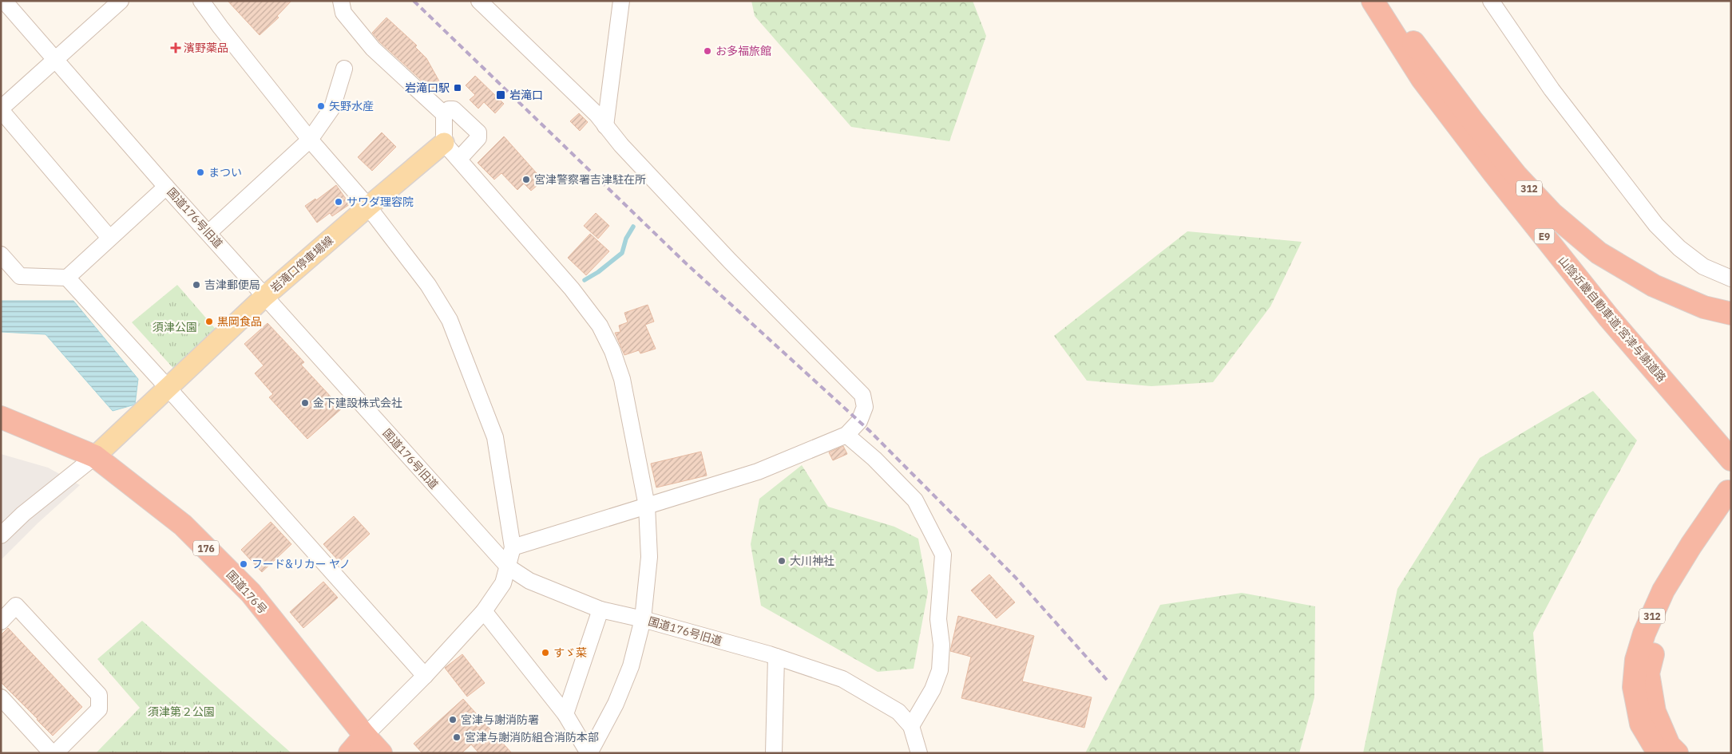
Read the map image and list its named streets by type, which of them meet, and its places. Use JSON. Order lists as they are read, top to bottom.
{
  "streets": {
    "highway": [
      "312",
      "E9",
      "山陰近畿自動車道;宮津与謝道路",
      "176",
      "国道176号"
    ],
    "main road": ["岩滝口停車場線"],
    "street": ["国道176号旧道"]
  },
  "crossings": [
    ["国道176号旧道", "岩滝口停車場線"],
    ["岩滝口停車場線", "国道176号"]
  ],
  "parks": ["須津公園", "須津第２公園"],
  "places": {
    "health": ["濱野薬品"],
    "other": [
      "お多福旅館",
      "矢野水産",
      "まつい",
      "宮津警察署吉津駐在所",
      "サワダ理容院",
      "吉津郵便局",
      "黒岡食品",
      "金下建設株式会社",
      "大川神社",
      "フード&リカー ヤノ",
      "すゞ菜",
      "宮津与謝消防署",
      "宮津与謝消防組合消防本部"
    ],
    "transit": ["岩滝口駅", "岩滝口"]
  }
}
